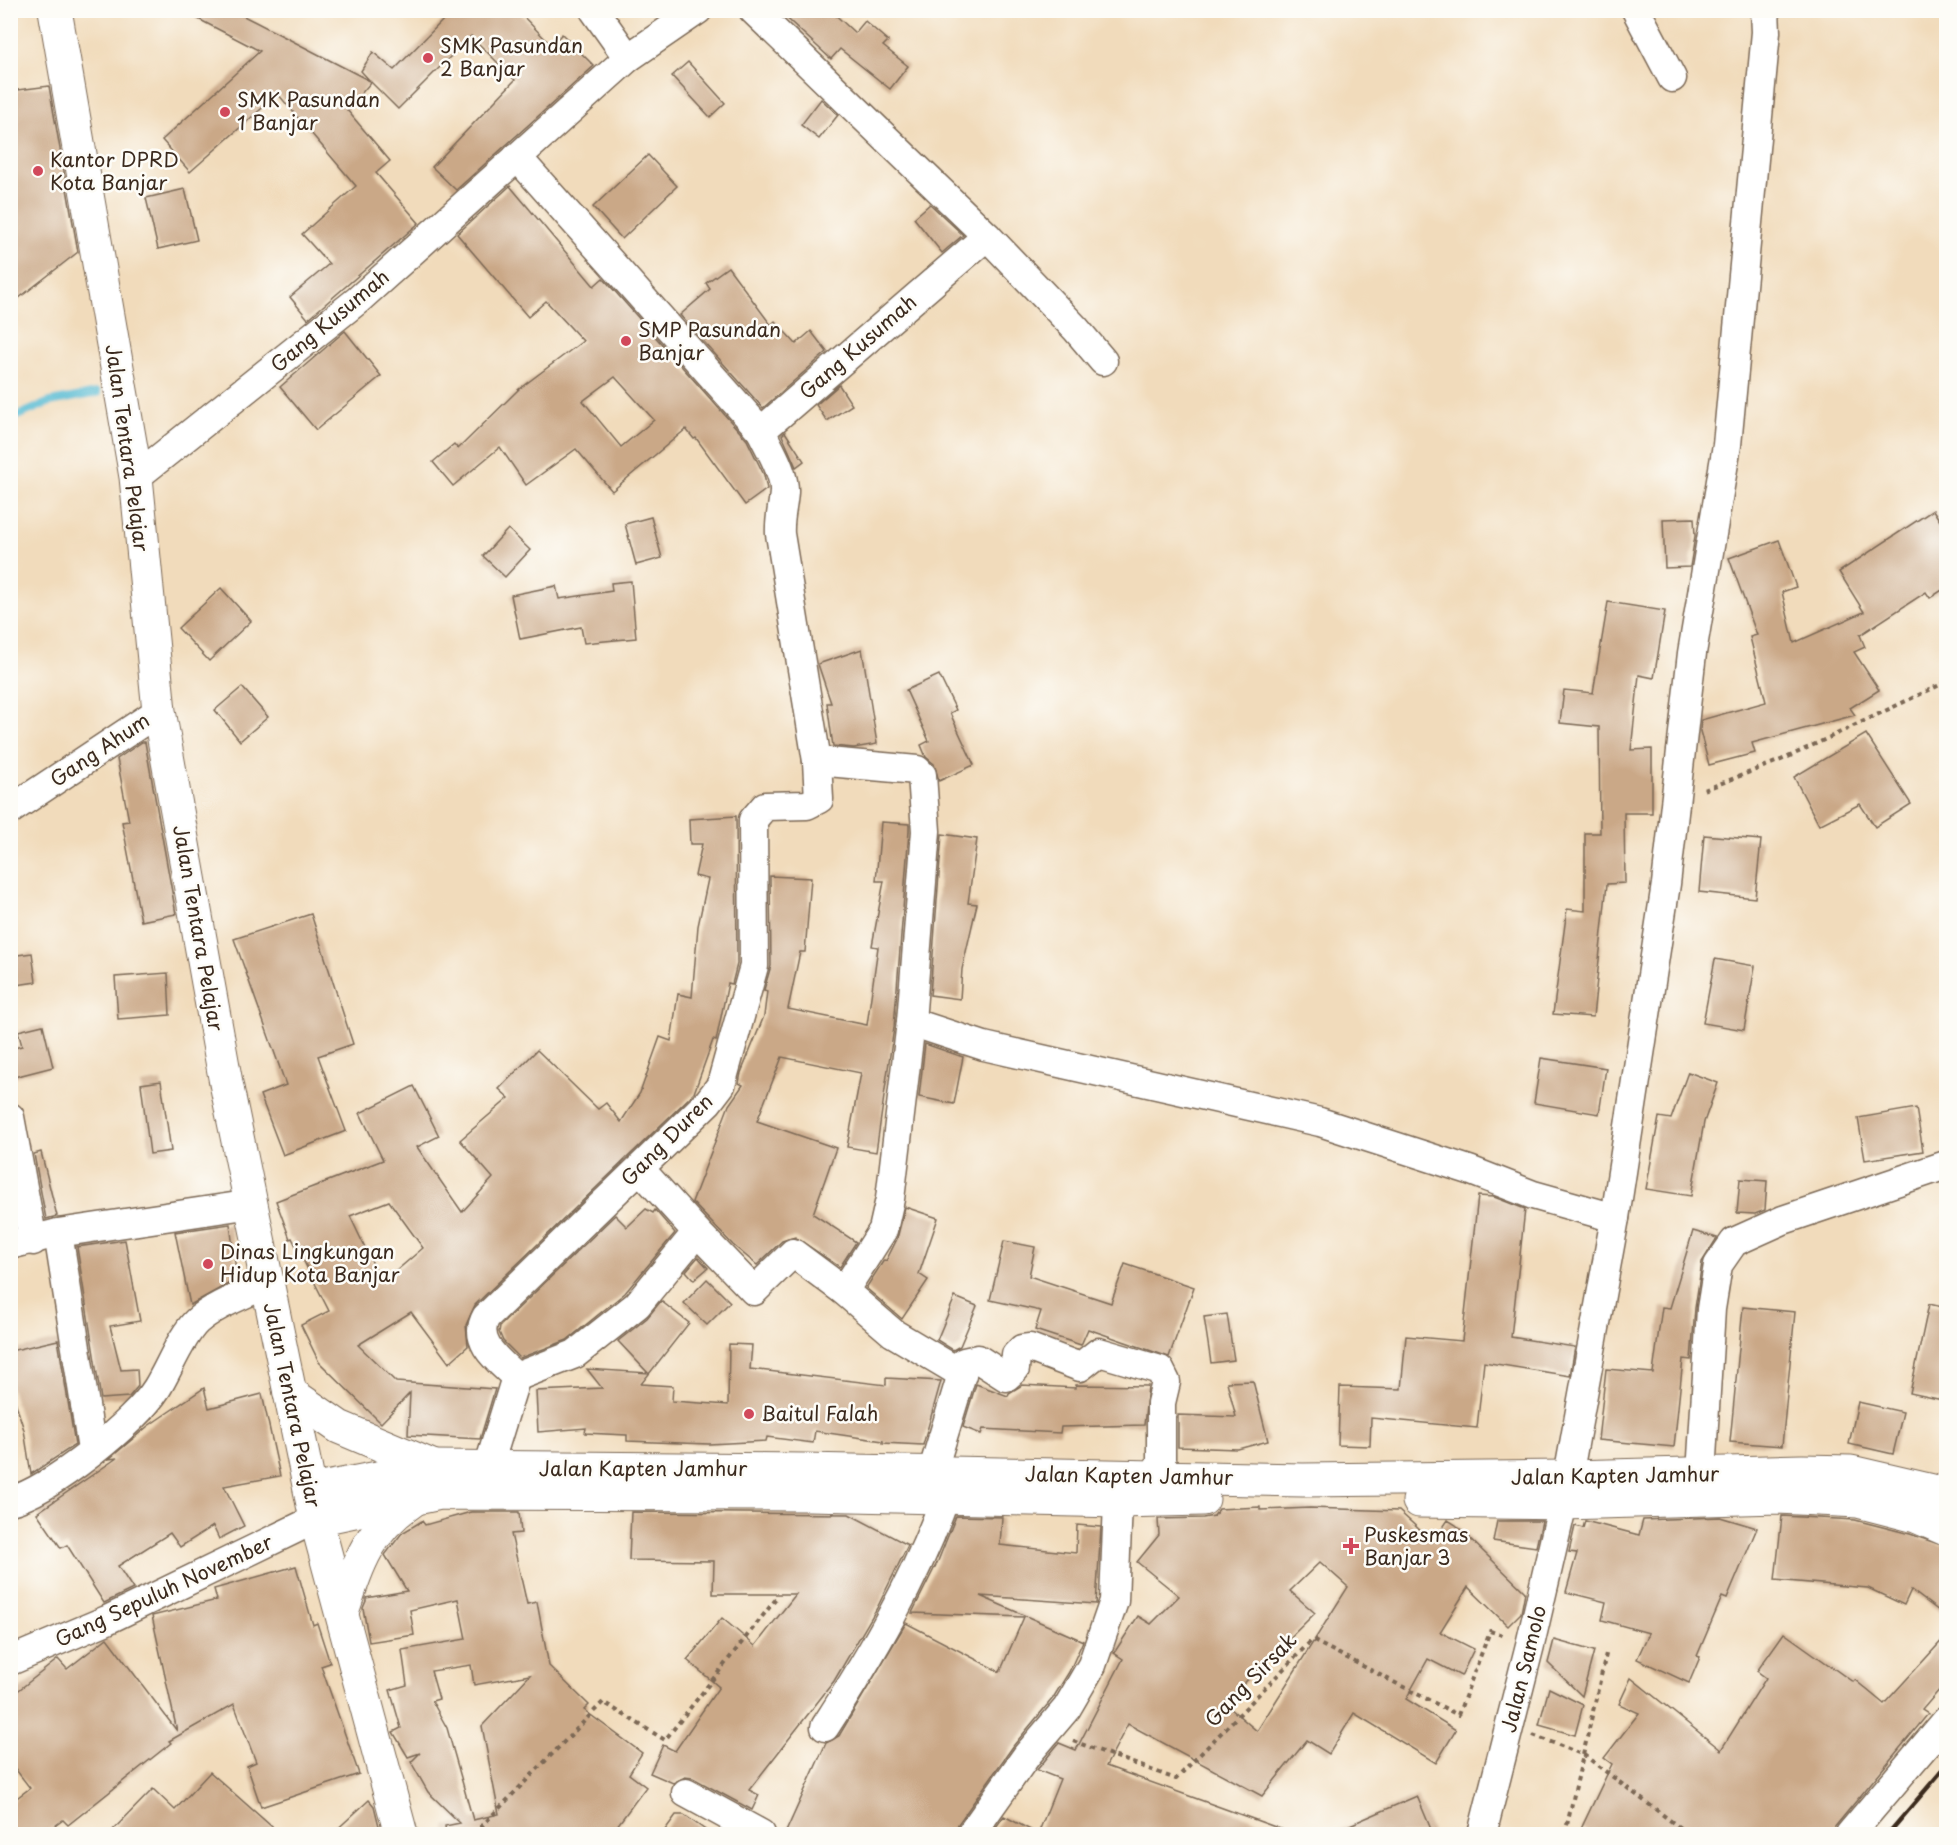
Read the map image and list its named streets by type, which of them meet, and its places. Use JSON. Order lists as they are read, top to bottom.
{
  "streets": {
    "street": [
      "Gang Kusumah",
      "Jalan Tentara Pelajar",
      "Gang Ahum",
      "Gang Duren",
      "Jalan Kapten Jamhur",
      "Gang Sepuluh November",
      "Jalan Samolo"
    ],
    "path": ["Gang Sirsak"]
  },
  "crossings": [
    ["Gang Kusumah", "Jalan Tentara Pelajar"],
    ["Gang Kusumah", "Gang Duren"],
    ["Jalan Tentara Pelajar", "Gang Ahum"],
    ["Jalan Tentara Pelajar", "Jalan Kapten Jamhur"],
    ["Jalan Tentara Pelajar", "Gang Sepuluh November"],
    ["Jalan Kapten Jamhur", "Gang Sepuluh November"],
    ["Jalan Kapten Jamhur", "Jalan Samolo"],
    ["Jalan Samolo", "Gang Sirsak"]
  ],
  "places": {
    "other": [
      "SMK Pasundan 2 Banjar",
      "SMK Pasundan 1 Banjar",
      "Kantor DPRD Kota Banjar",
      "SMP Pasundan Banjar",
      "Dinas Lingkungan Hidup Kota Banjar",
      "Baitul Falah"
    ],
    "health": ["Puskesmas Banjar 3"]
  }
}
